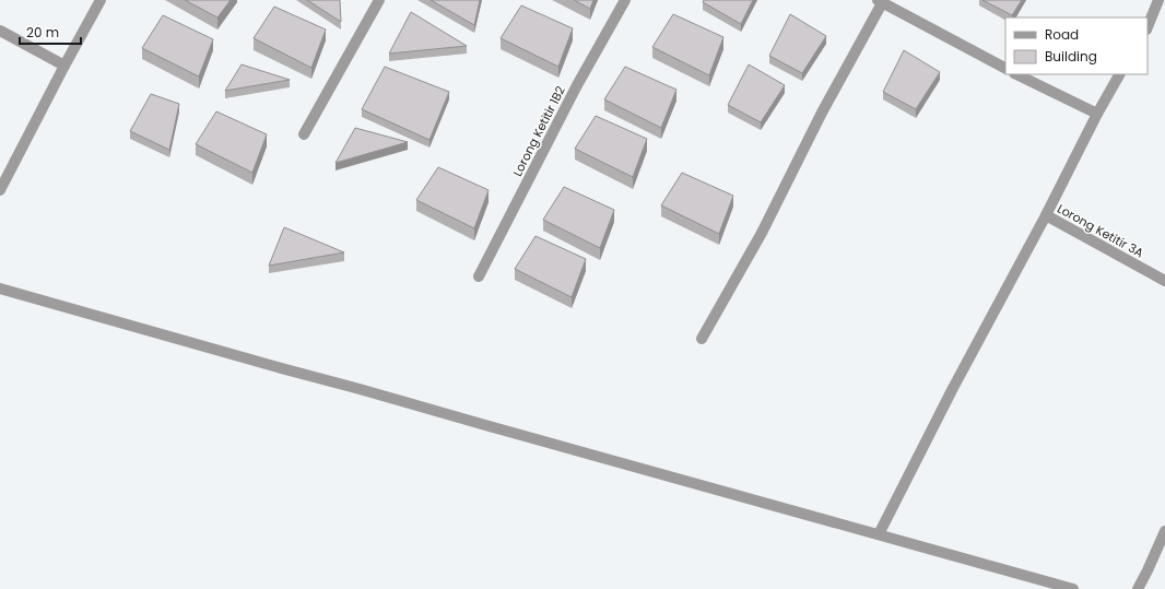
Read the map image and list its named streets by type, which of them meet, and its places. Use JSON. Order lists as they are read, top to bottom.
{
  "streets": {
    "street": ["Lorong Ketitir 1B2", "Lorong Ketitir 3A"]
  },
  "legend": ["Road", "Building"],
  "scale_bar": "20 m"
}
